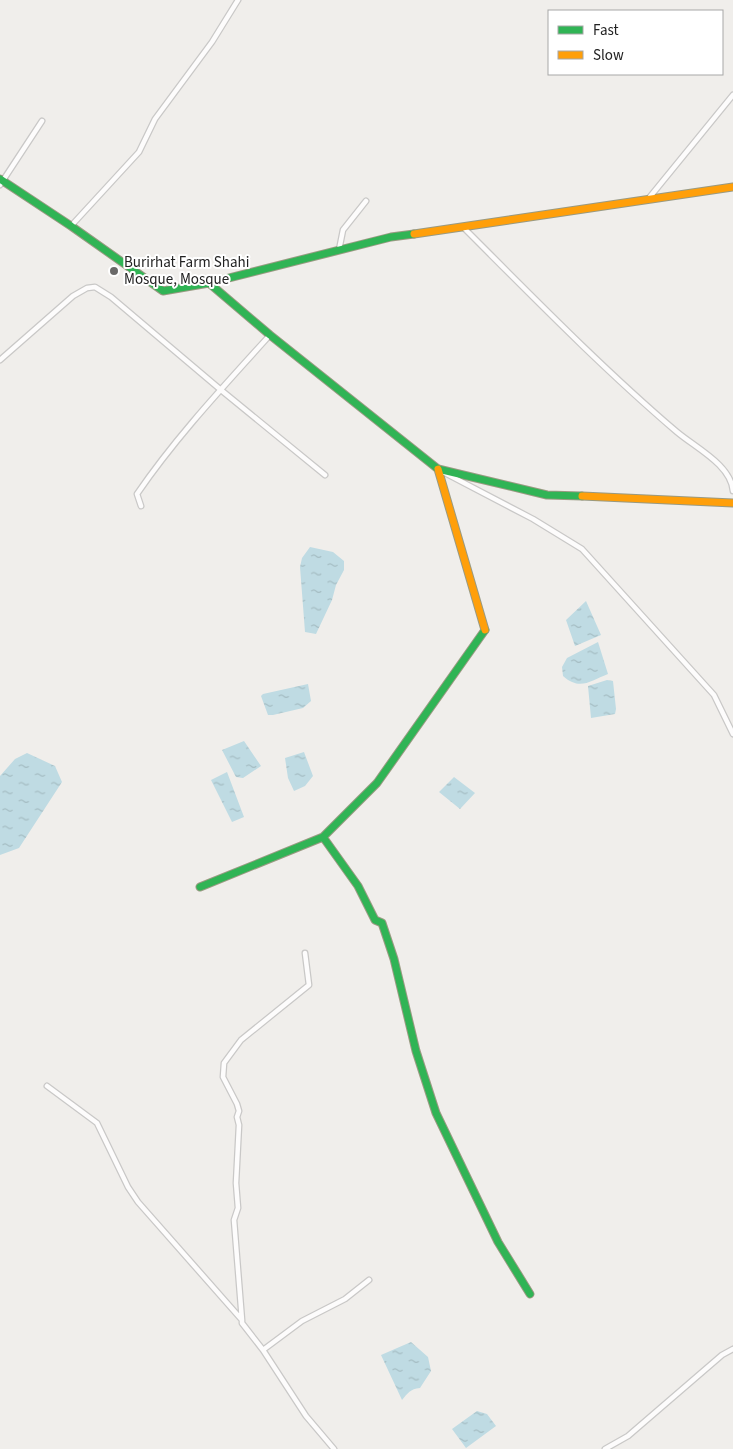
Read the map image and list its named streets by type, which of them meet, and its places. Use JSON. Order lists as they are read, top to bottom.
{
  "places": ["Burirhat Farm Shahi Mosque, Mosque"],
  "legend": ["Fast", "Slow"]
}
